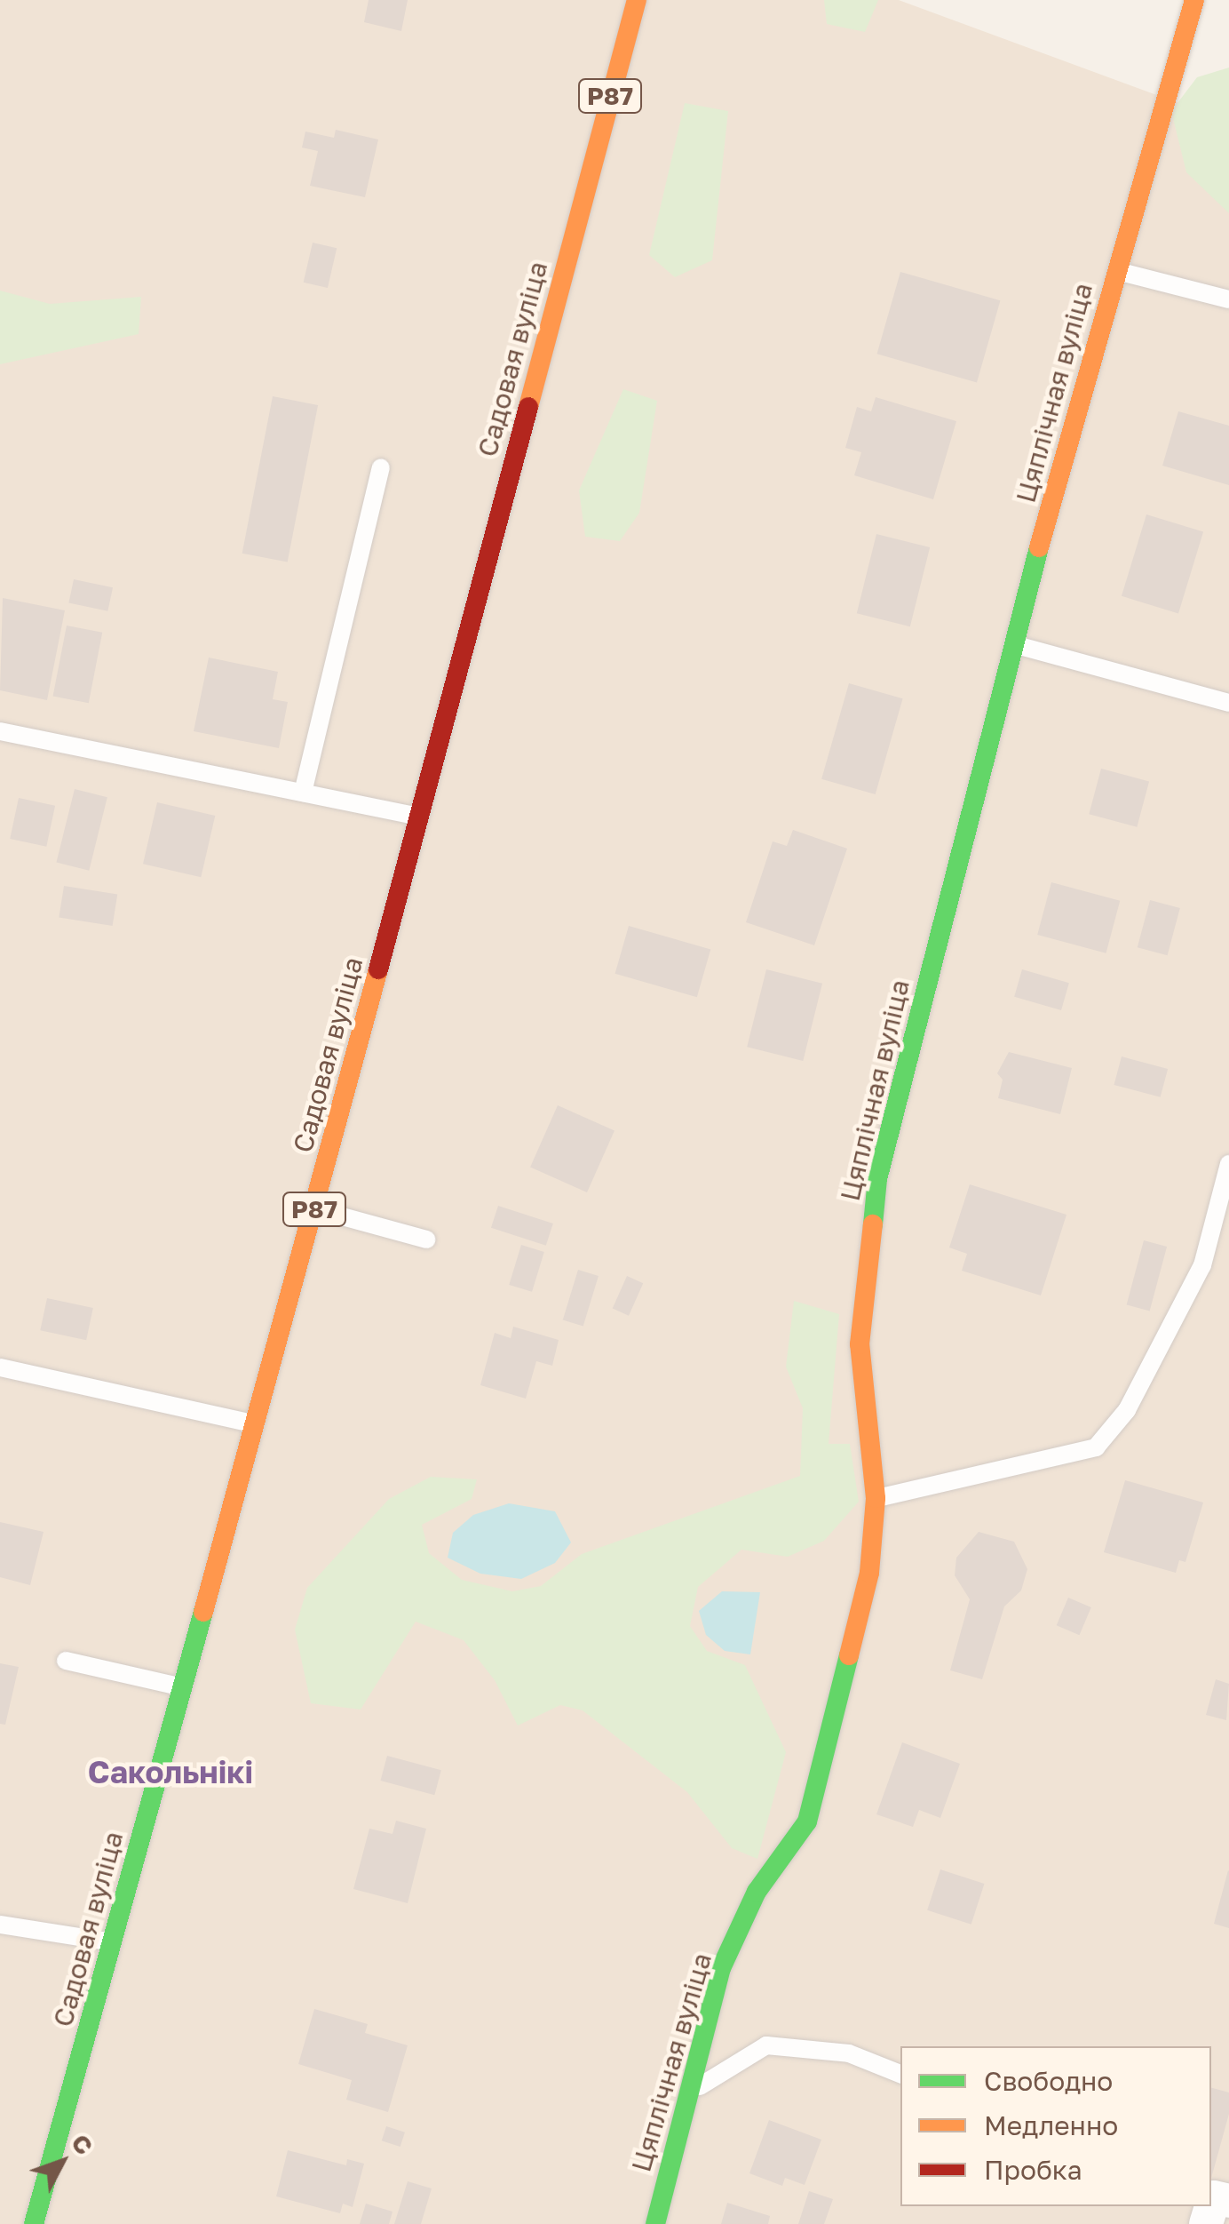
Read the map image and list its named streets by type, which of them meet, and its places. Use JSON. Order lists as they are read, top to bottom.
{
  "streets": {
    "main road": ["Р87", "Садовая вуліца", "Цяплічная вуліца"]
  },
  "districts": ["Сакольнікі"],
  "legend": ["Свободно", "Медленно", "Пробка"],
  "north": "top right"
}
